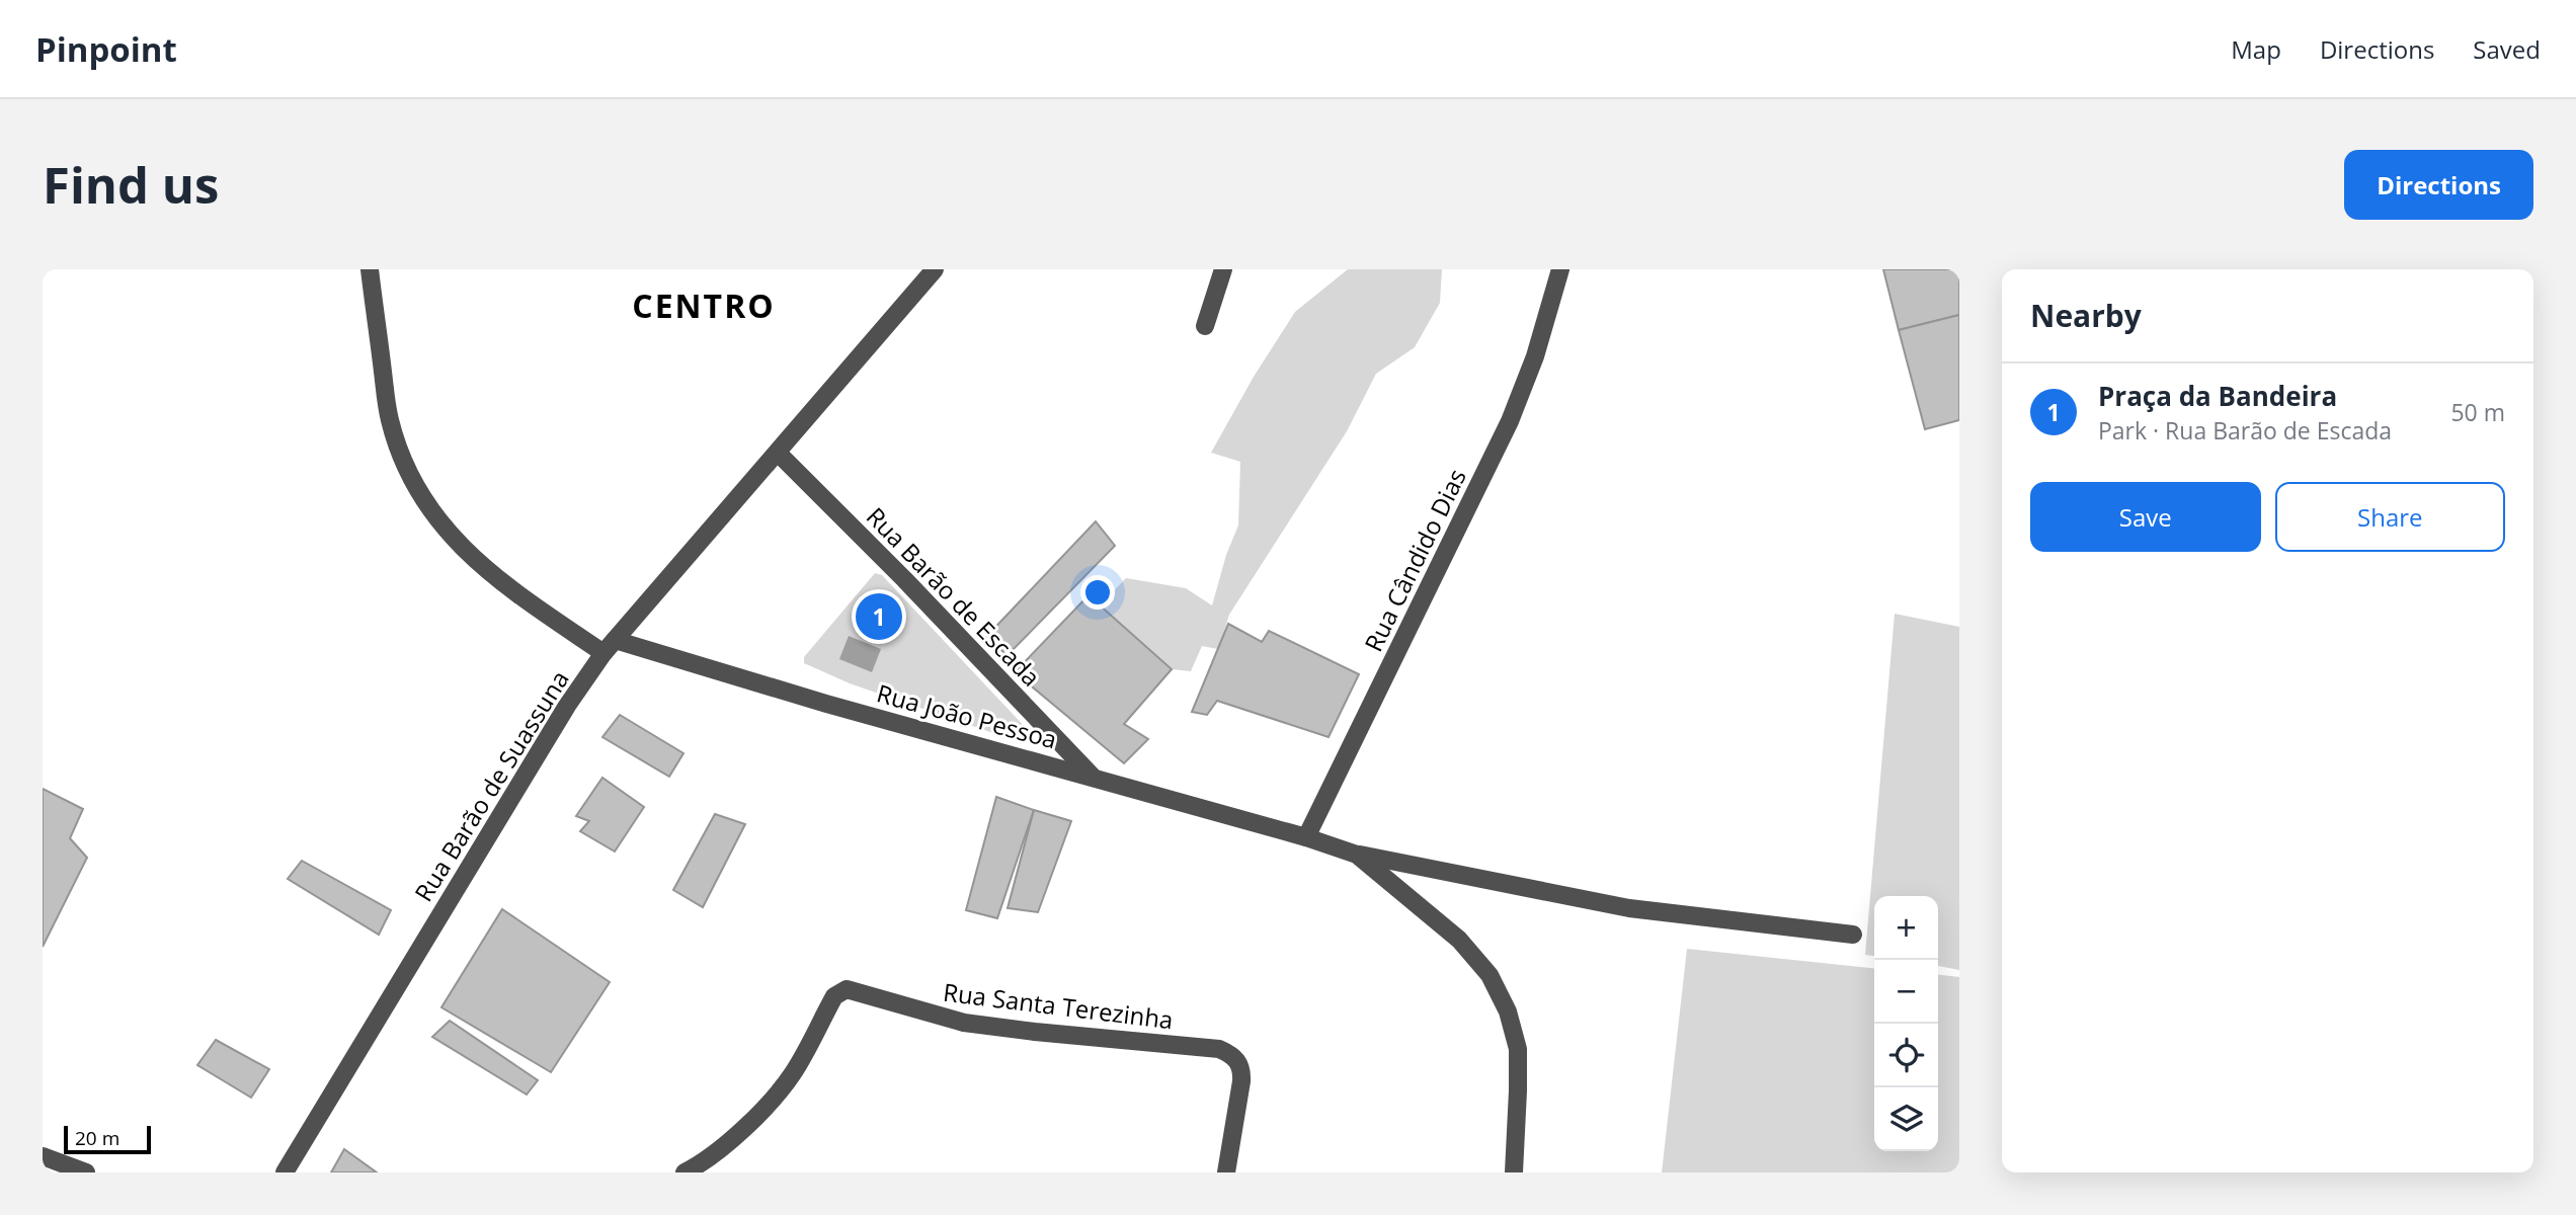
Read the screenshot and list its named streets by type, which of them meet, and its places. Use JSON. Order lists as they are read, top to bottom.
{
  "streets": {
    "street": [
      "Rua Cândido Dias",
      "Rua Barão de Escada",
      "Rua João Pessoa",
      "Rua Barão de Suassuna",
      "Rua Santa Terezinha"
    ]
  },
  "crossings": [
    ["Rua Cândido Dias", "Rua João Pessoa"],
    ["Rua Barão de Escada", "Rua João Pessoa"],
    ["Rua Barão de Escada", "Rua Barão de Suassuna"],
    ["Rua João Pessoa", "Rua Barão de Suassuna"]
  ],
  "districts": ["CENTRO"],
  "scale_bar": "20 m",
  "page": {
    "header": "Pinpoint",
    "nav": ["Map", "Directions", "Saved"],
    "buttons": [
      "Directions",
      ["Save", "Share"]
    ],
    "title": "Find us",
    "heading": "Nearby",
    "list": [
      {
        "mark": "1",
        "name": "Praça da Bandeira",
        "note": "Park · Rua Barão de Escada",
        "value": "50 m"
      }
    ],
    "pins": "1",
    "map_buttons": ["+", "−"],
    "scale": "20 m"
  }
}
